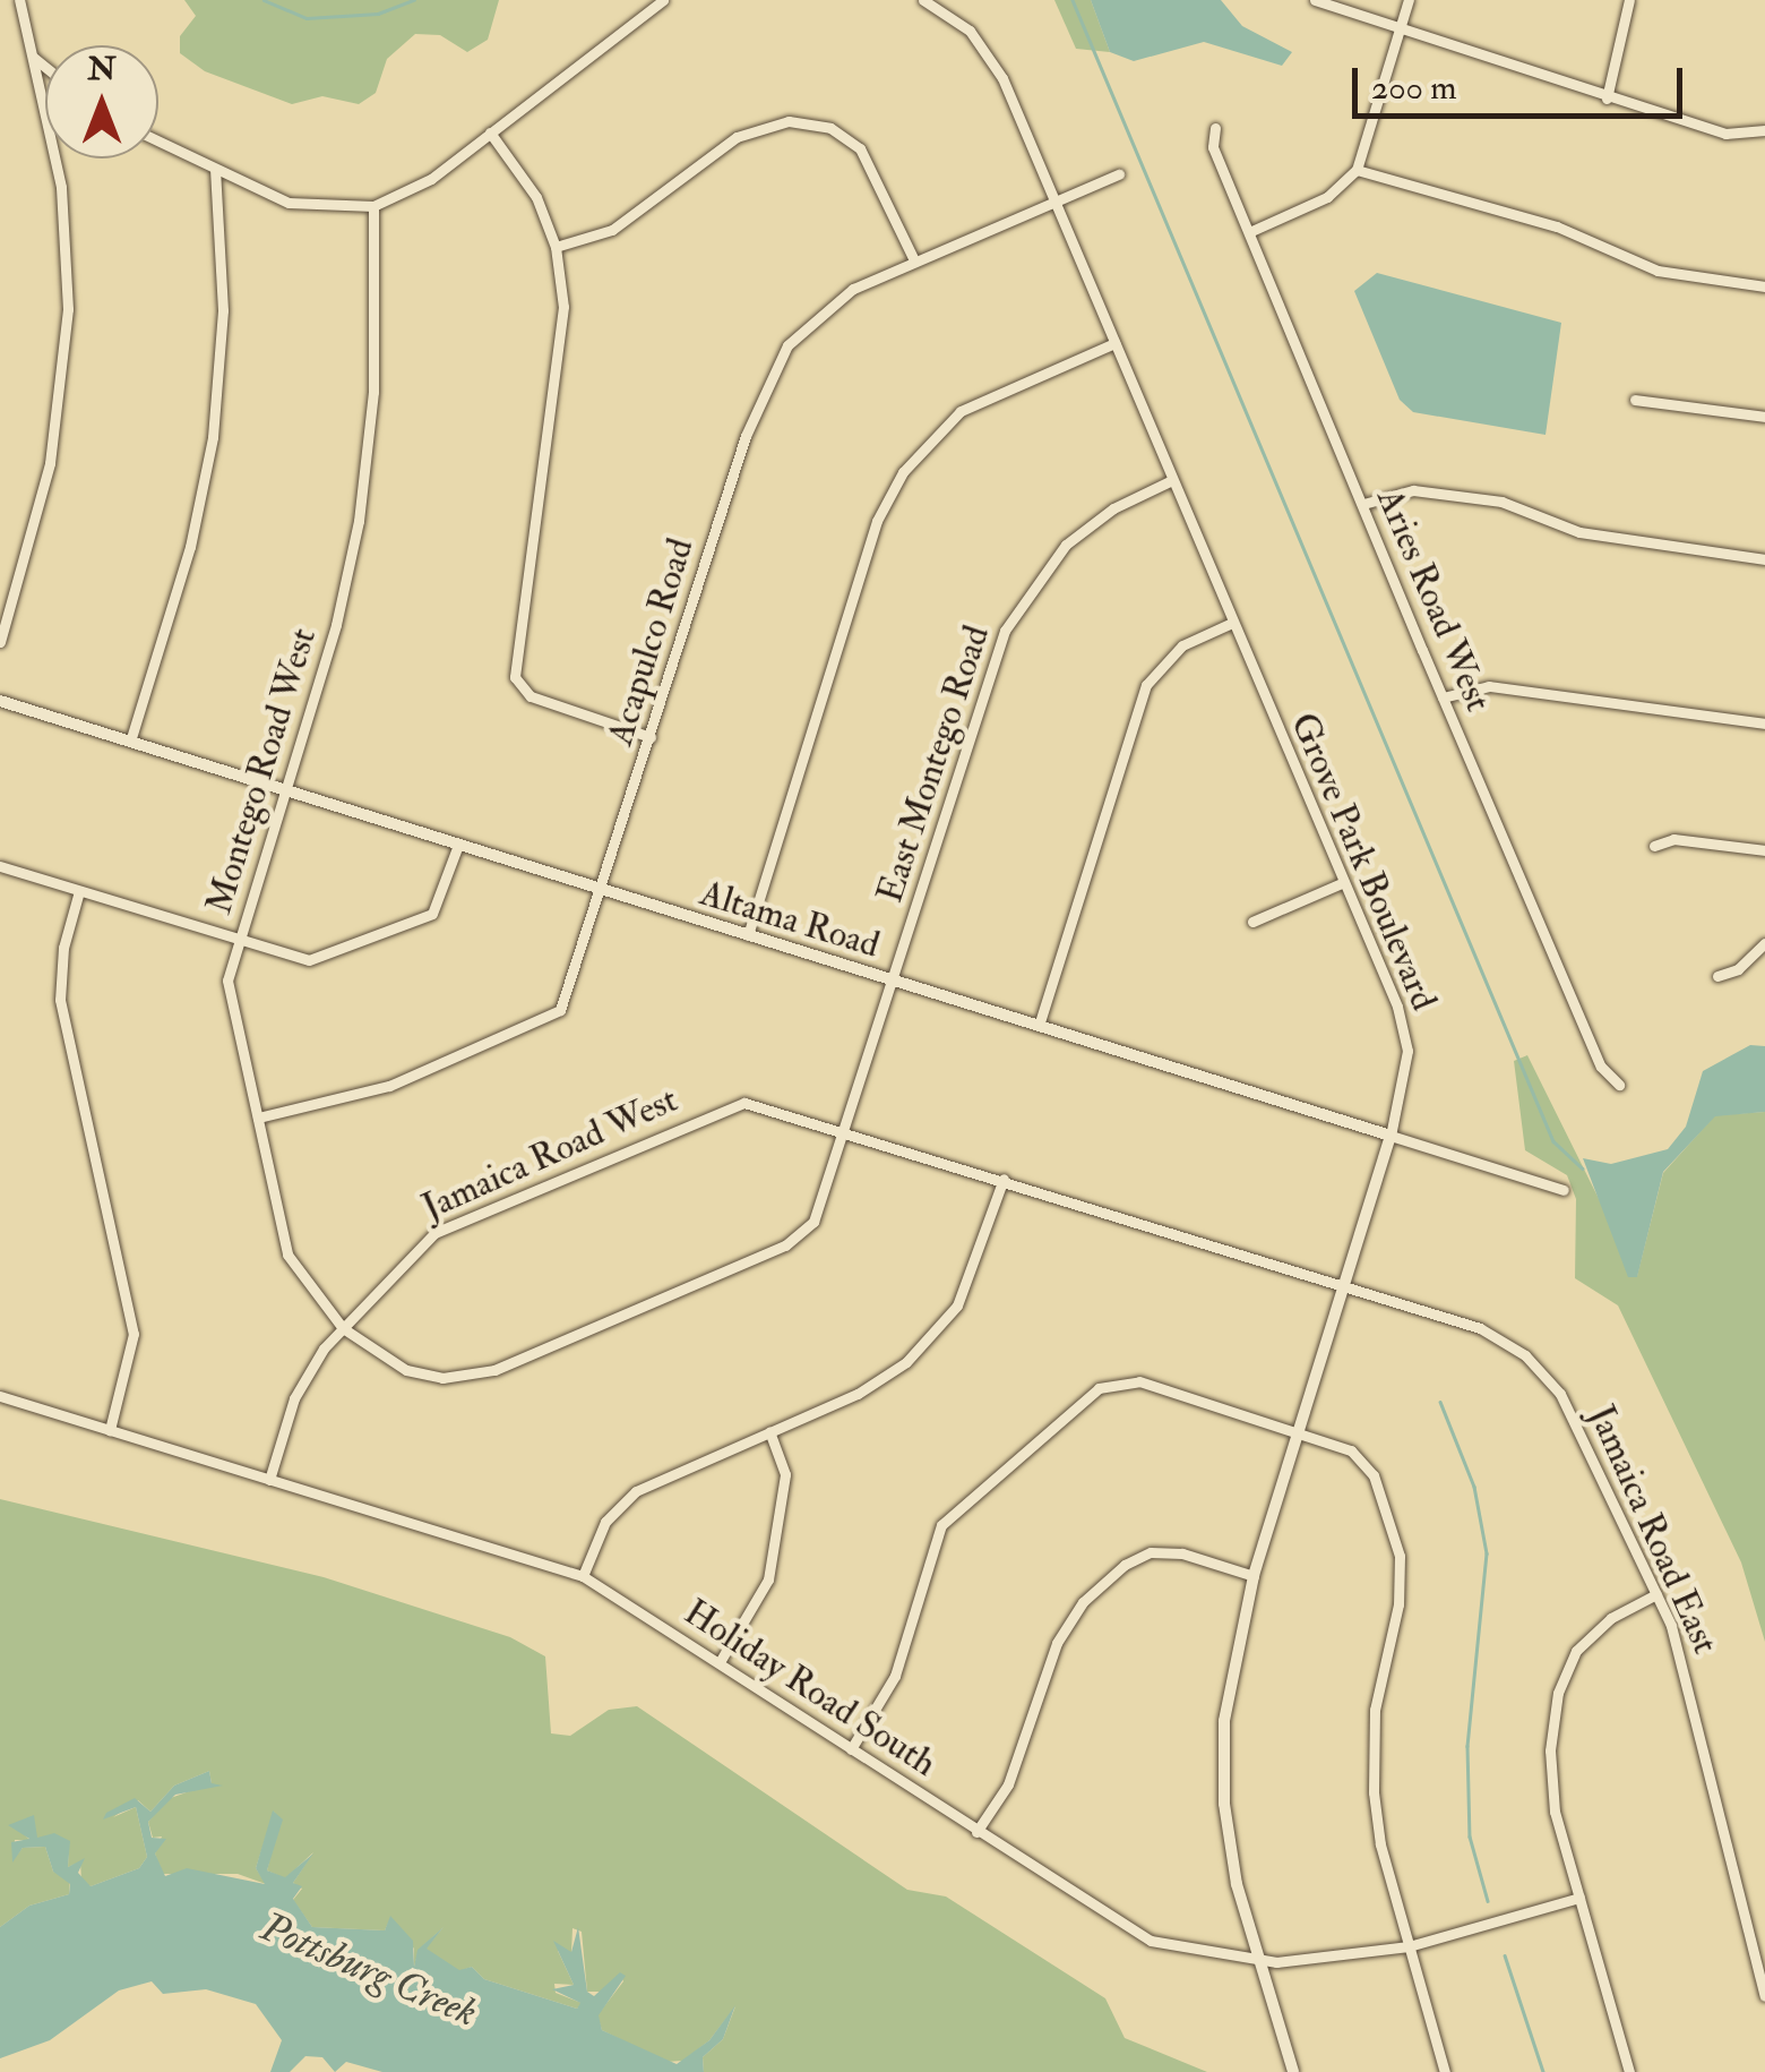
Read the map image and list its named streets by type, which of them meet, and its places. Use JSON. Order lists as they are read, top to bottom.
{
  "streets": {
    "street": [
      "Aries Road West",
      "Acapulco Road",
      "East Montego Road",
      "Montego Road West",
      "Grove Park Boulevard",
      "Altama Road",
      "Jamaica Road West",
      "Jamaica Road East",
      "Holiday Road South"
    ]
  },
  "crossings": [
    ["Acapulco Road", "Montego Road West"],
    ["Acapulco Road", "Grove Park Boulevard"],
    ["Acapulco Road", "Altama Road"],
    ["East Montego Road", "Montego Road West"],
    ["East Montego Road", "Grove Park Boulevard"],
    ["East Montego Road", "Altama Road"],
    ["East Montego Road", "Jamaica Road West"],
    ["Montego Road West", "Altama Road"],
    ["Montego Road West", "Jamaica Road West"],
    ["Grove Park Boulevard", "Altama Road"],
    ["Grove Park Boulevard", "Jamaica Road East"],
    ["Grove Park Boulevard", "Holiday Road South"],
    ["Jamaica Road West", "Jamaica Road East"],
    ["Jamaica Road West", "Holiday Road South"]
  ],
  "water": ["Pottsburg Creek"],
  "scale_bar": "200 m",
  "north": "top"
}
